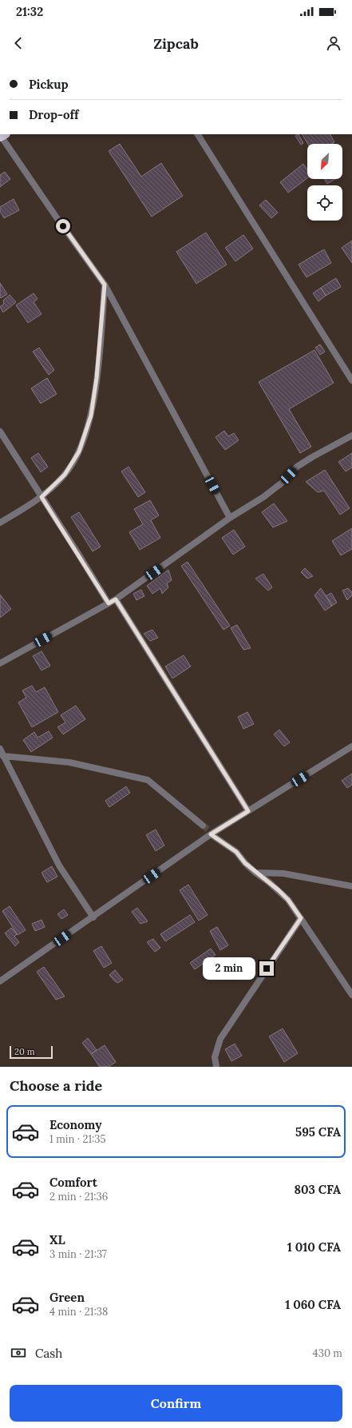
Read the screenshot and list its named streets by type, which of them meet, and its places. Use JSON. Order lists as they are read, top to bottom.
{
  "scale_bar": "20 m",
  "north": "bottom left",
  "page": {
    "status": "21:32",
    "header": "Zipcab",
    "banner": ["Pickup", "Drop-off"],
    "bubble": "2 min",
    "scale": "20 m",
    "heading": "Choose a ride",
    "list": [
      {
        "name": "Economy",
        "note": "1 min · 21:35",
        "value": "595 CFA"
      },
      {
        "name": "Comfort",
        "note": "2 min · 21:36",
        "value": "803 CFA"
      },
      {
        "name": "XL",
        "note": "3 min · 21:37",
        "value": "1 010 CFA"
      },
      {
        "name": "Green",
        "note": "4 min · 21:38",
        "value": "1 060 CFA"
      }
    ],
    "pay": ["Cash", "430 m"],
    "buttons": "Confirm"
  }
}
